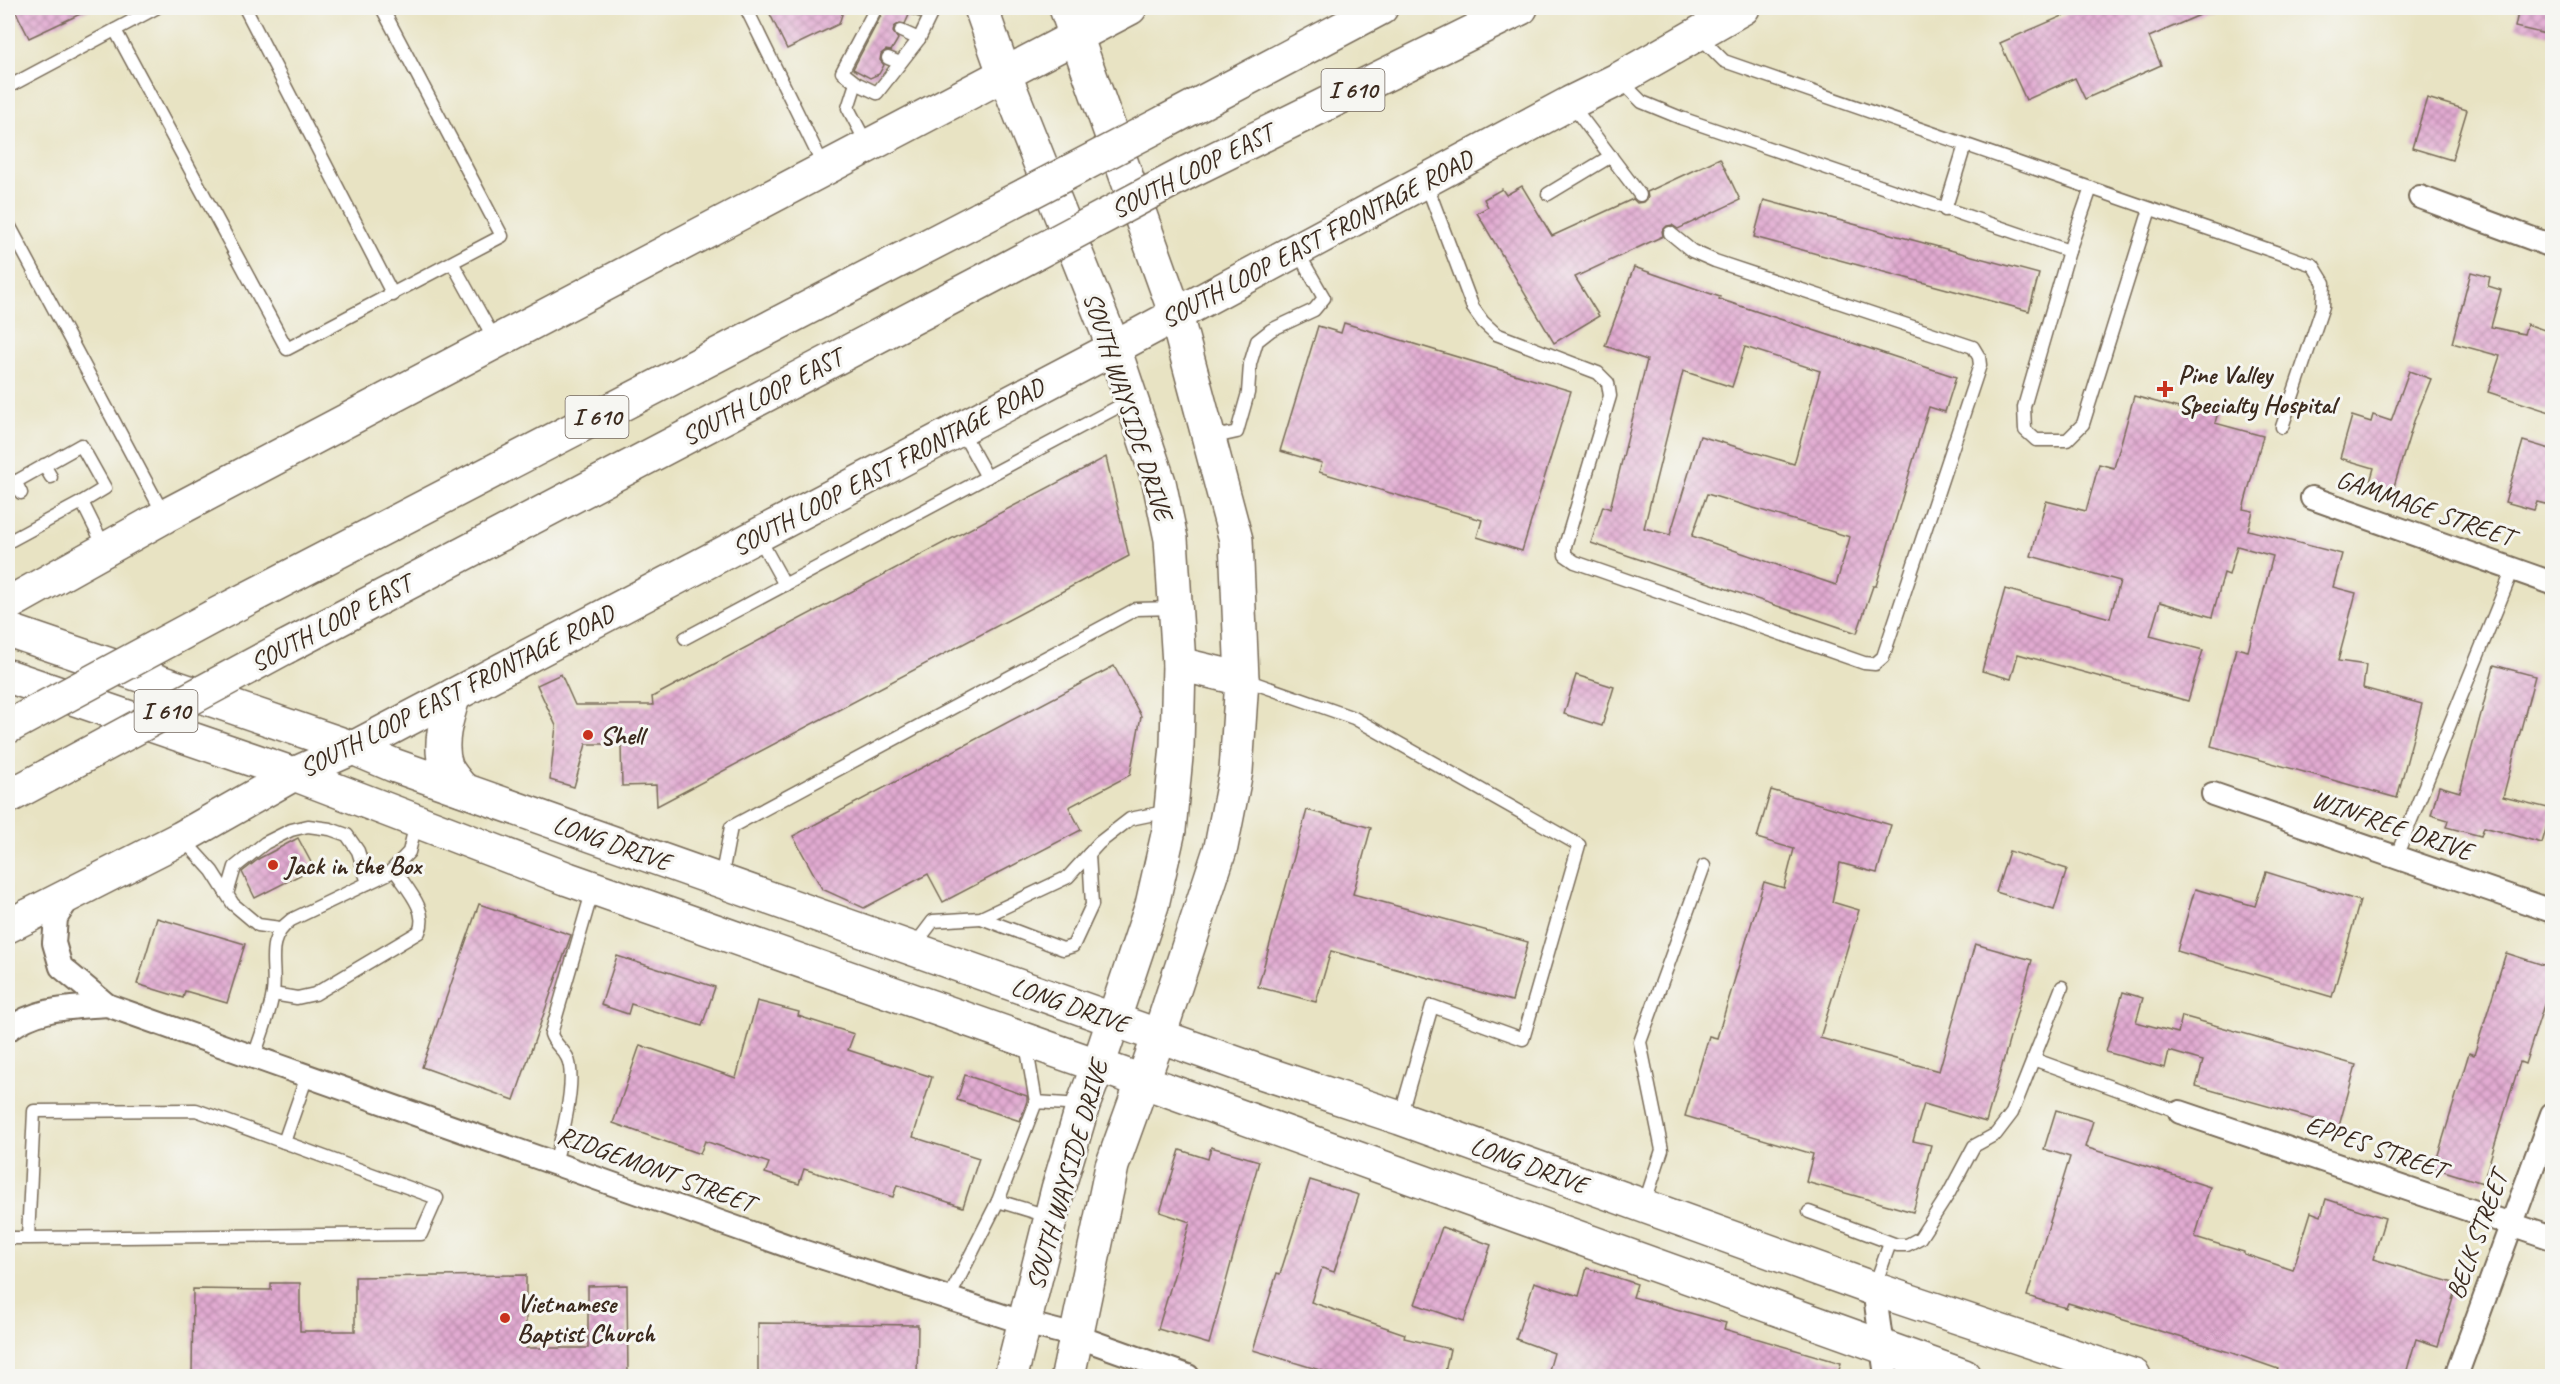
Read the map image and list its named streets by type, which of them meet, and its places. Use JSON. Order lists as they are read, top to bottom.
{
  "streets": {
    "main road": [
      "I 610",
      "SOUTH LOOP EAST",
      "SOUTH LOOP EAST FRONTAGE ROAD",
      "SOUTH WAYSIDE DRIVE",
      "LONG DRIVE"
    ],
    "street": [
      "GAMMAGE STREET",
      "WINFREE DRIVE",
      "EPPES STREET",
      "RIDGEMONT STREET",
      "BELK STREET"
    ]
  },
  "crossings": [
    ["SOUTH LOOP EAST FRONTAGE ROAD", "SOUTH WAYSIDE DRIVE"],
    ["SOUTH LOOP EAST FRONTAGE ROAD", "LONG DRIVE"],
    ["SOUTH LOOP EAST FRONTAGE ROAD", "RIDGEMONT STREET"],
    ["SOUTH WAYSIDE DRIVE", "LONG DRIVE"],
    ["SOUTH WAYSIDE DRIVE", "RIDGEMONT STREET"],
    ["EPPES STREET", "BELK STREET"]
  ],
  "places": {
    "health": ["Pine Valley Specialty Hospital"],
    "other": ["Shell", "Jack in the Box", "Vietnamese Baptist Church"]
  }
}
